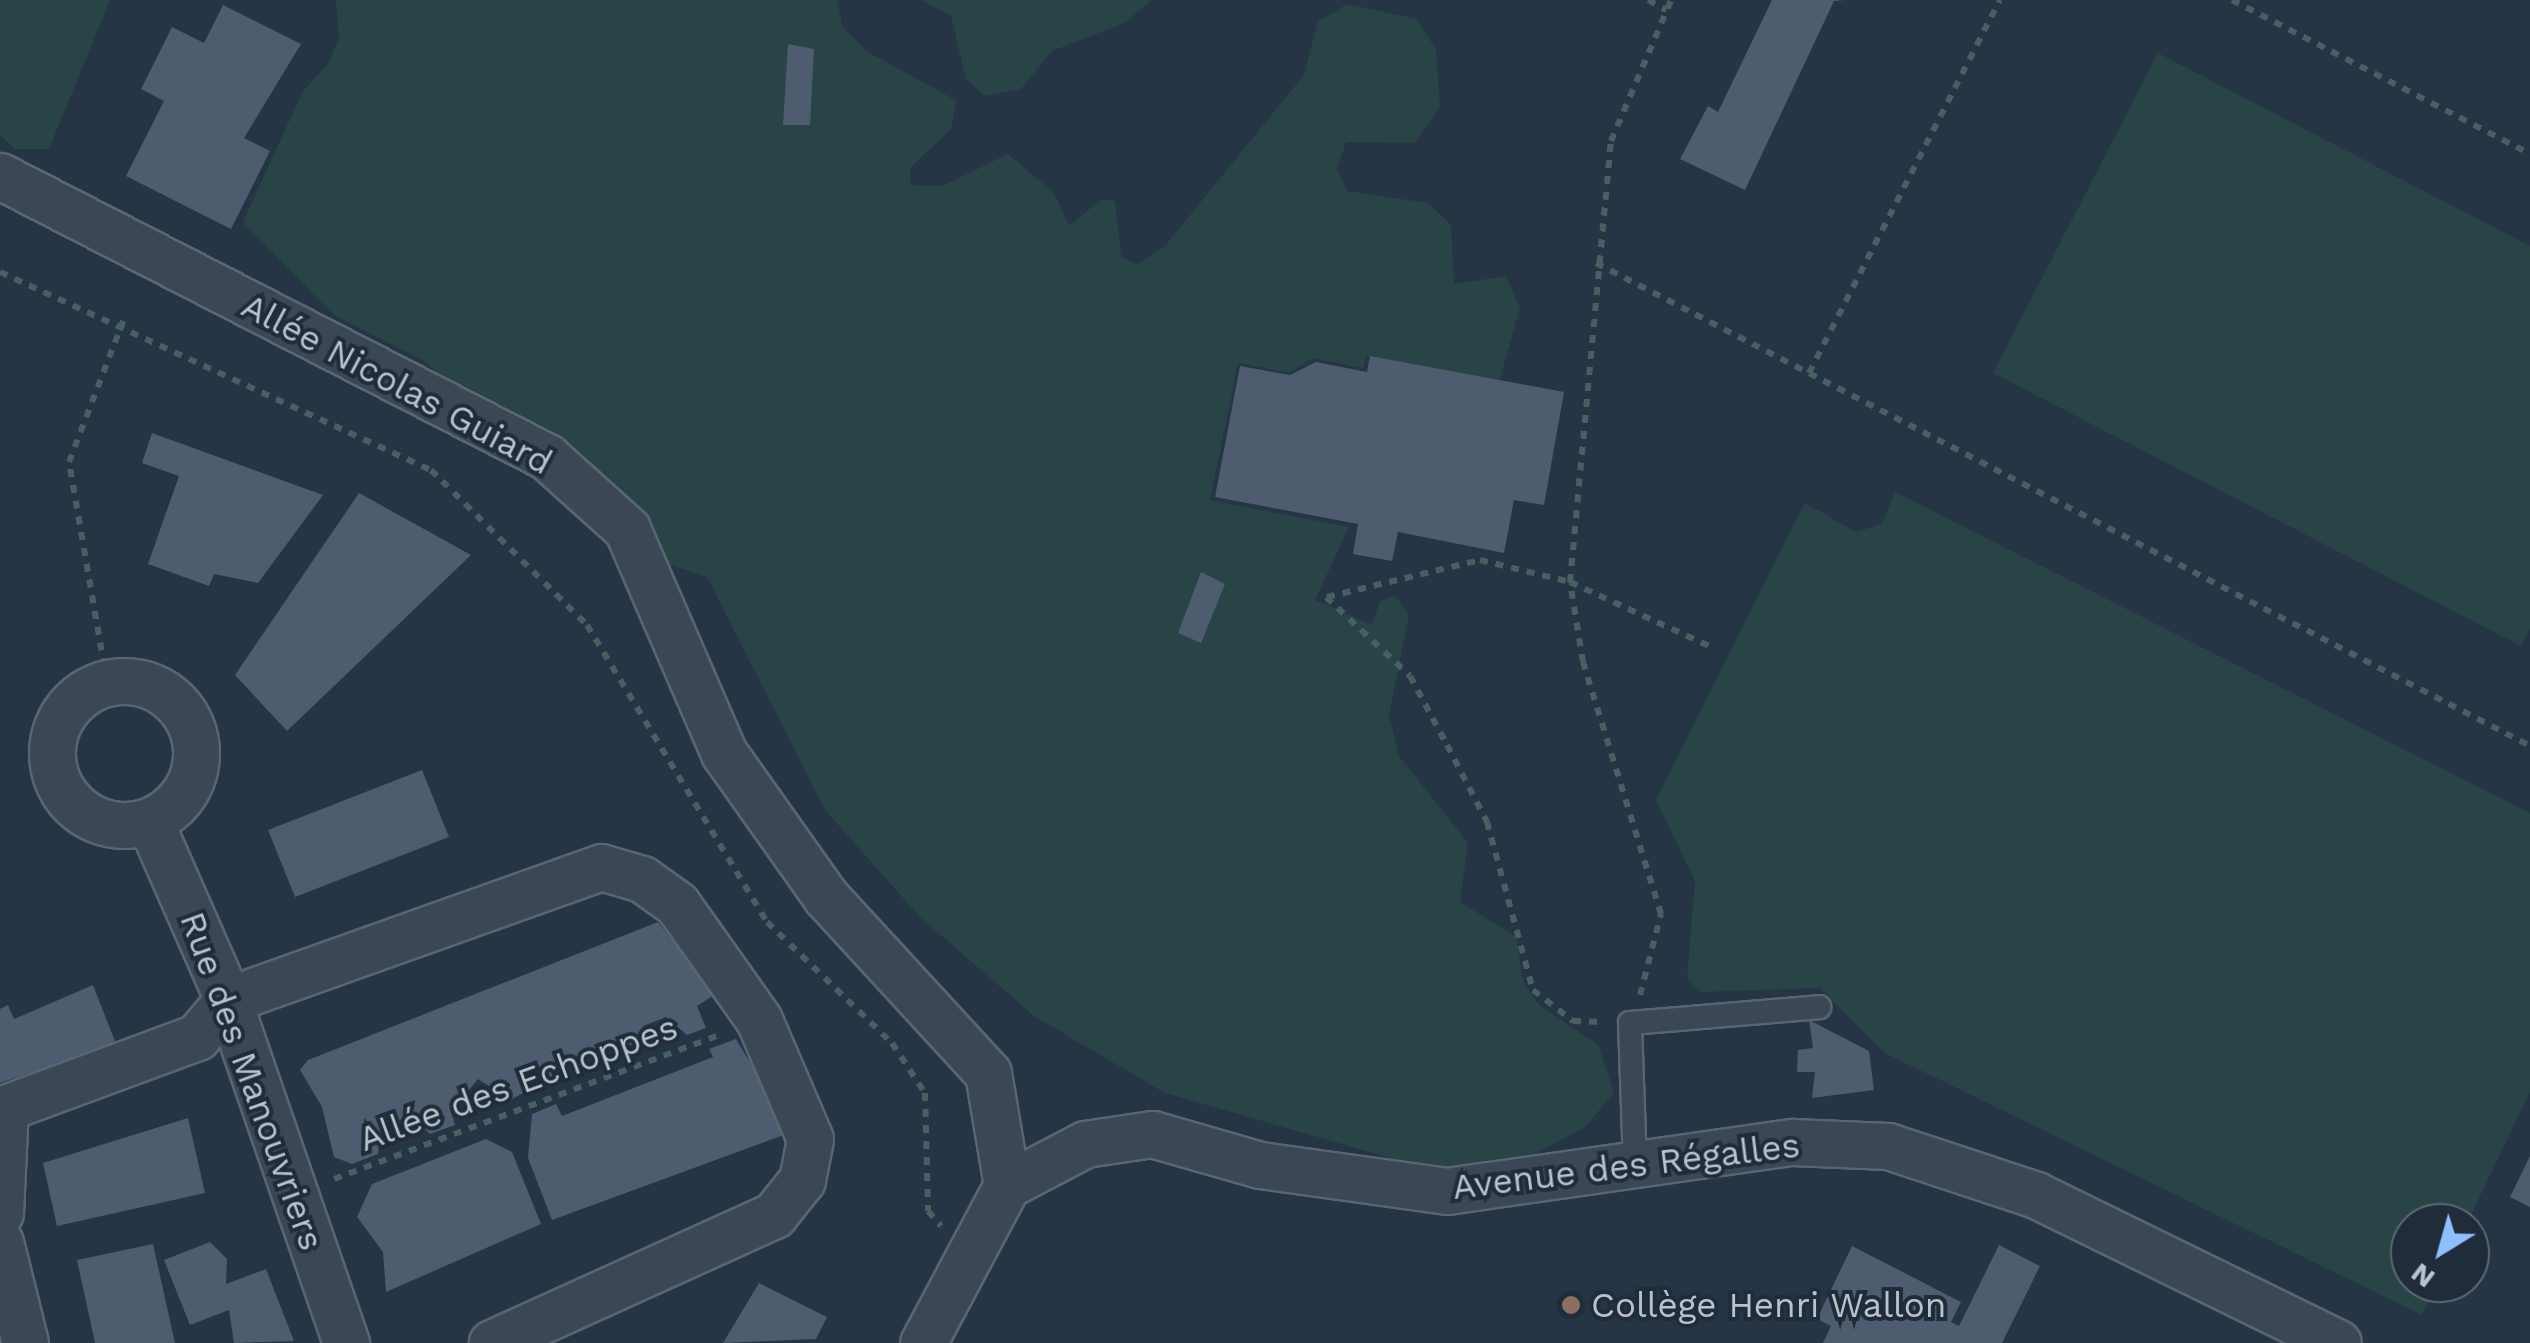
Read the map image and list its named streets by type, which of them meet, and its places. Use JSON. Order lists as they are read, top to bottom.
{
  "streets": {
    "street": ["Allée Nicolas Guiard", "Rue des Manouvriers", "Avenue des Régalles"],
    "path": ["Allée des Echoppes"]
  },
  "crossings": [
    ["Allée Nicolas Guiard", "Avenue des Régalles"],
    ["Rue des Manouvriers", "Allée des Echoppes"]
  ],
  "places": ["Collège Henri Wallon"],
  "north": "bottom left"
}
